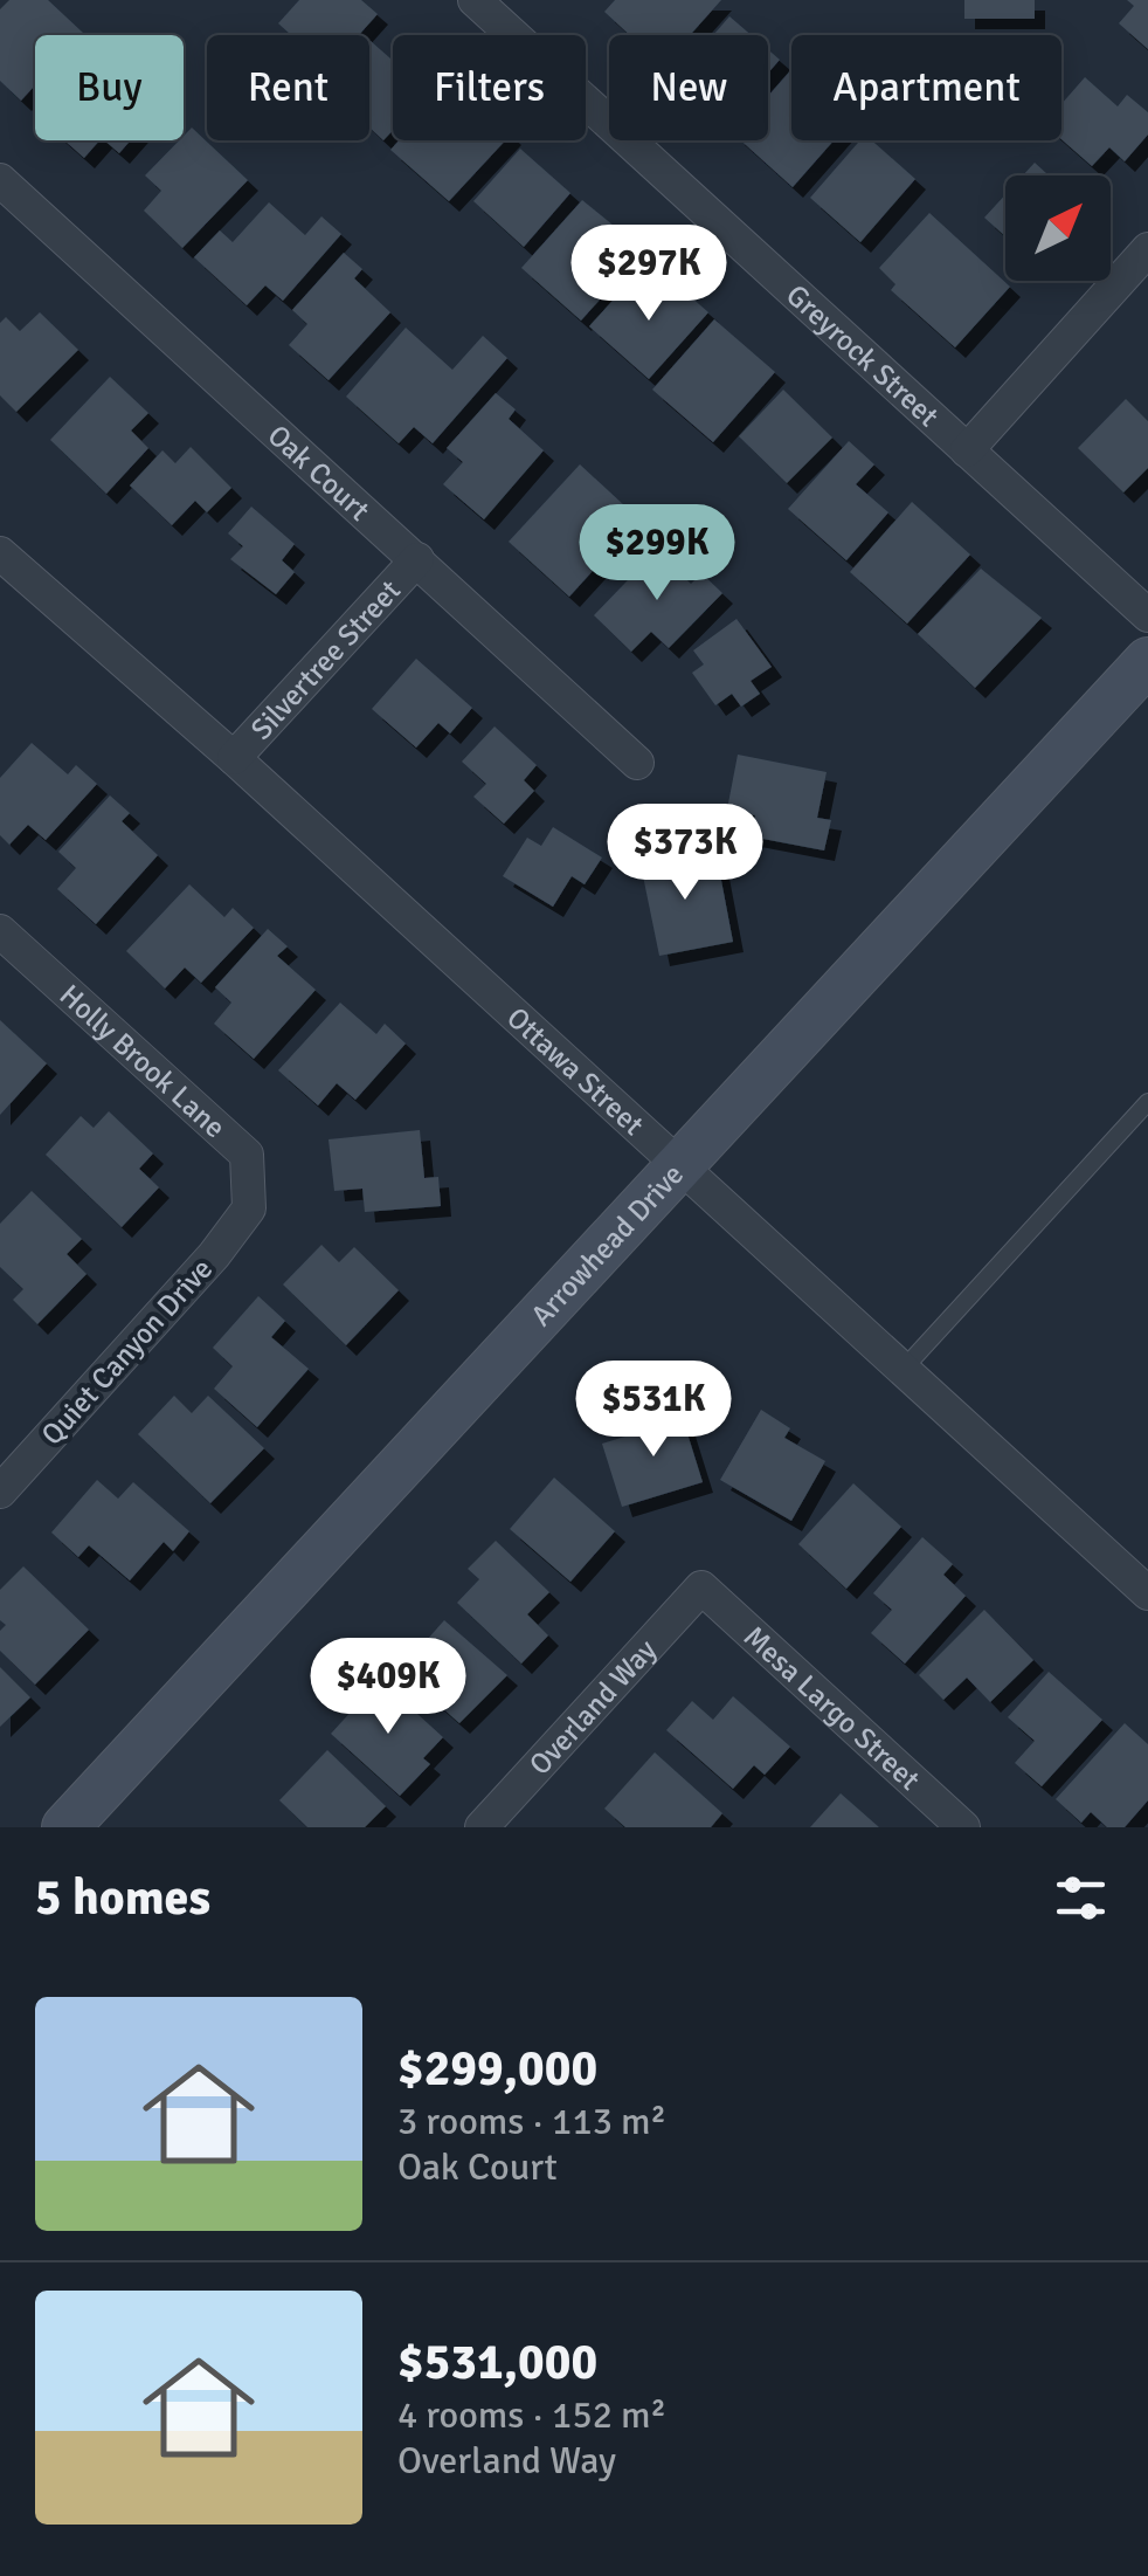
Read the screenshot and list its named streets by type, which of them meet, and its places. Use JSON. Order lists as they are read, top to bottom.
{
  "streets": {
    "main road": ["Arrowhead Drive"],
    "street": [
      "Greyrock Street",
      "Oak Court",
      "Silvertree Street",
      "Holly Brook Lane",
      "Ottawa Street",
      "Quiet Canyon Drive",
      "Overland Way",
      "Mesa Largo Street"
    ]
  },
  "crossings": [
    ["Oak Court", "Silvertree Street"],
    ["Silvertree Street", "Ottawa Street"],
    ["Holly Brook Lane", "Quiet Canyon Drive"],
    ["Ottawa Street", "Arrowhead Drive"],
    ["Overland Way", "Mesa Largo Street"]
  ],
  "north": "top right",
  "page": {
    "chip": [
      "Buy",
      "Rent",
      "Filters",
      "New",
      "Apartment"
    ],
    "price": [
      "$297K",
      "$299K",
      "$373K",
      "$531K",
      "$409K"
    ],
    "heading": "5 homes",
    "list": [
      {
        "name": "$299,000",
        "note": "3 rooms · 113 m² · Oak Court"
      },
      {
        "name": "$531,000",
        "note": "4 rooms · 152 m² · Overland Way"
      }
    ]
  }
}
